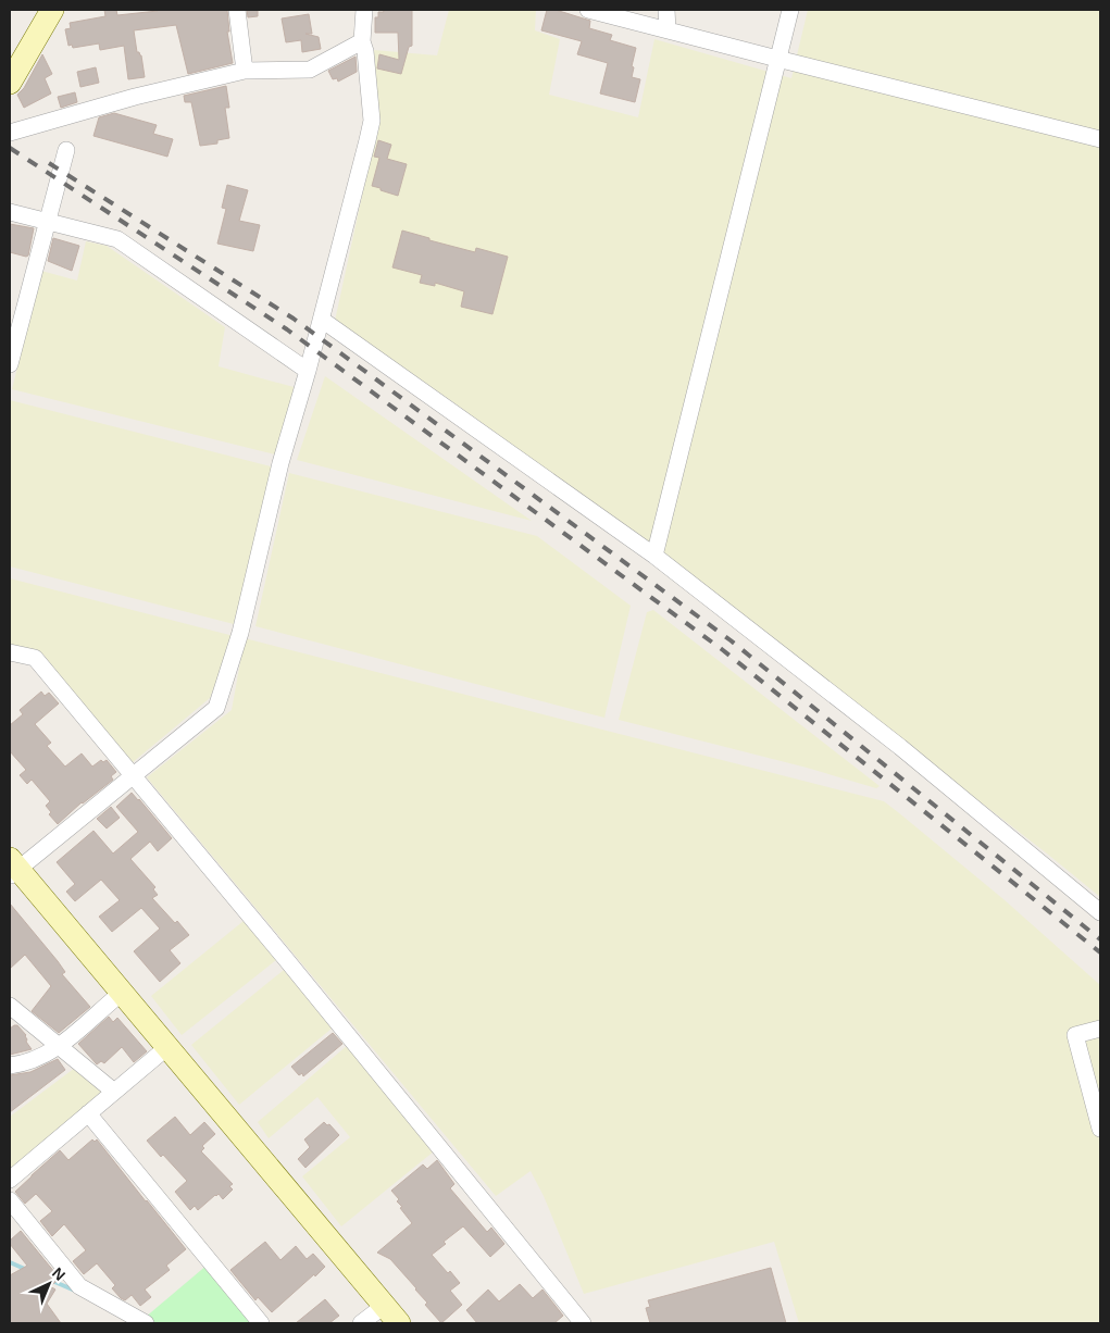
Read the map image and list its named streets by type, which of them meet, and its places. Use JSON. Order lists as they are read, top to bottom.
{
  "north": "top right"
}
